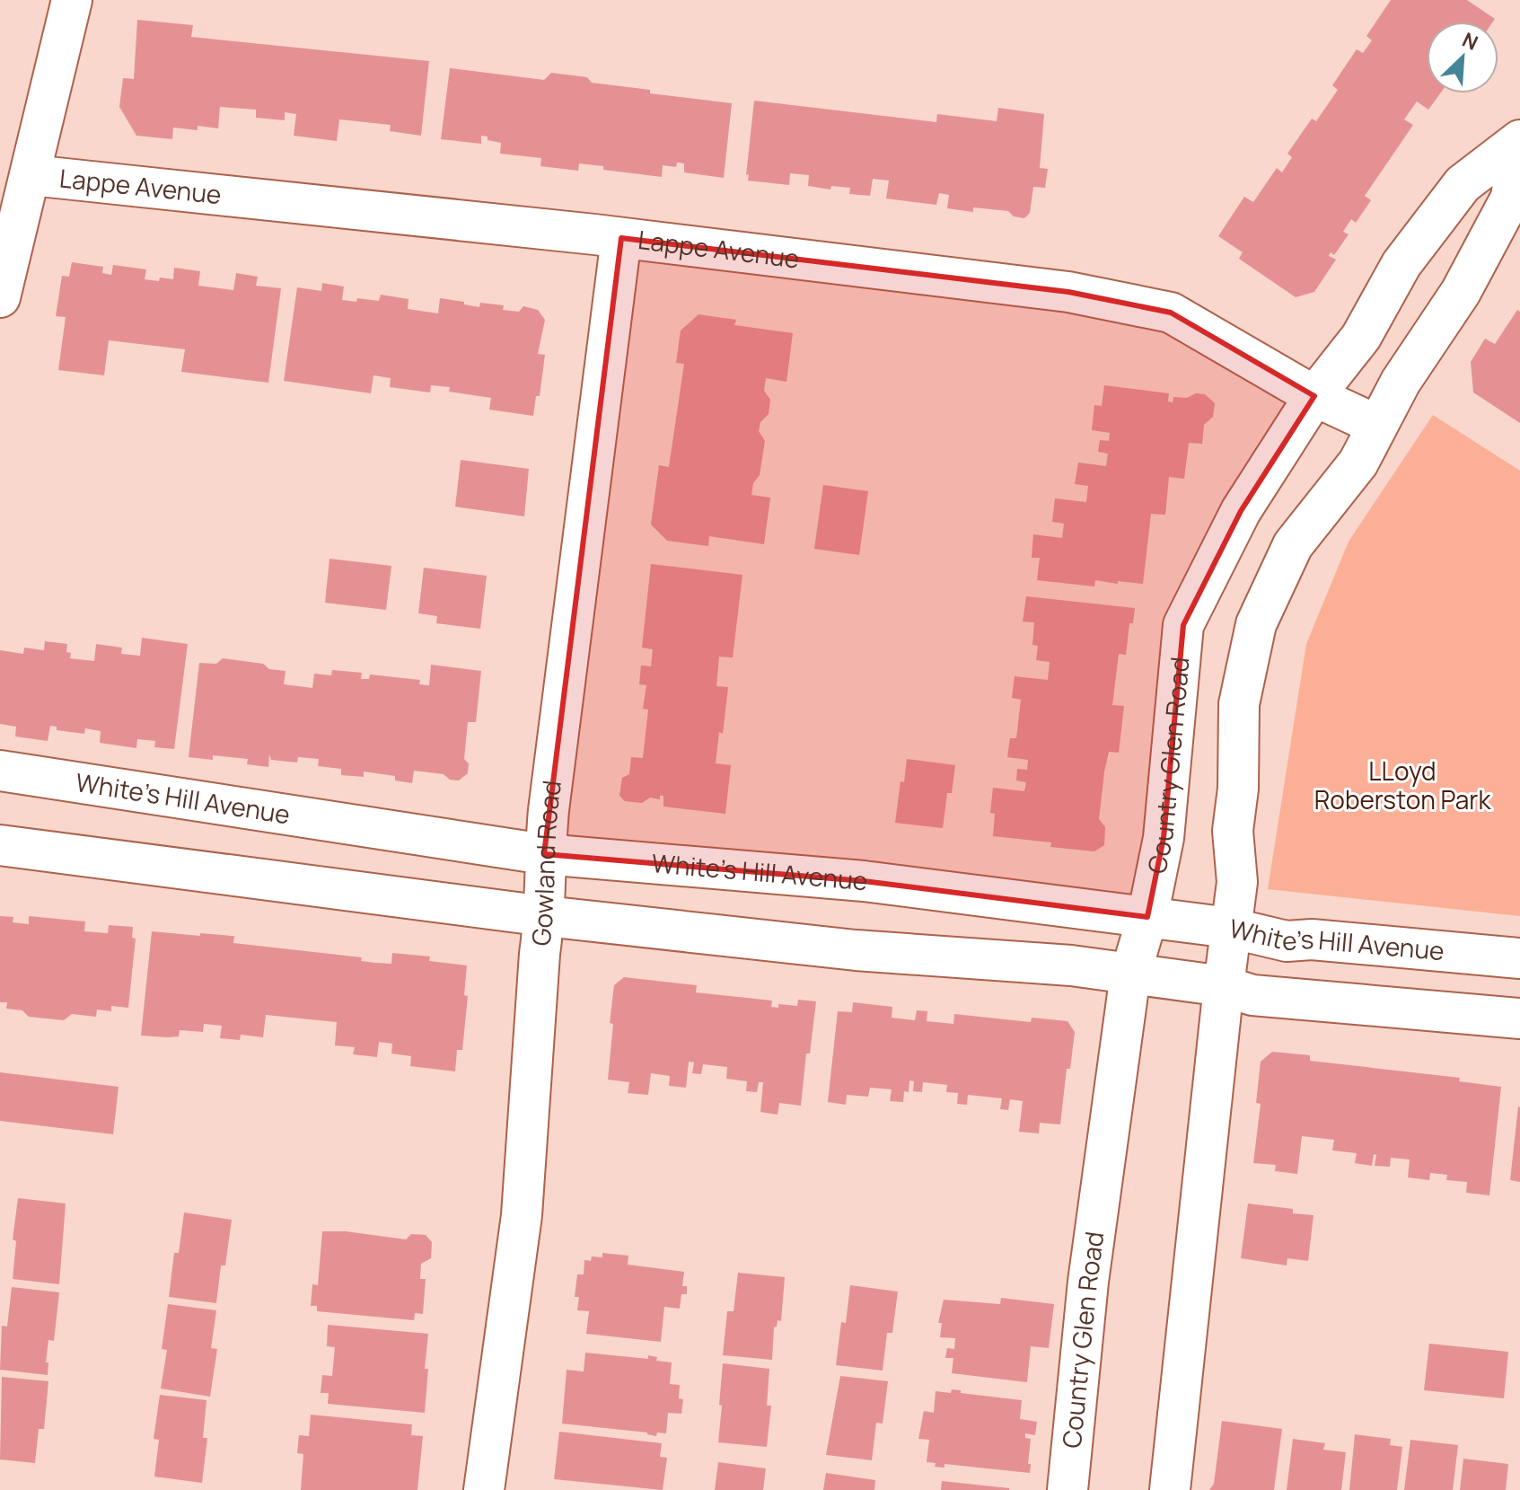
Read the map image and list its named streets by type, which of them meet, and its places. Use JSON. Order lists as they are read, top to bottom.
{
  "streets": {
    "street": [
      "Lappe Avenue",
      "Country Glen Road",
      "White's Hill Avenue",
      "Gowland Road"
    ]
  },
  "crossings": [
    ["Lappe Avenue", "Country Glen Road"],
    ["Lappe Avenue", "Gowland Road"],
    ["Country Glen Road", "White's Hill Avenue"],
    ["White's Hill Avenue", "Gowland Road"]
  ],
  "parks": ["LLoyd Roberston Park"],
  "north": "top right"
}
